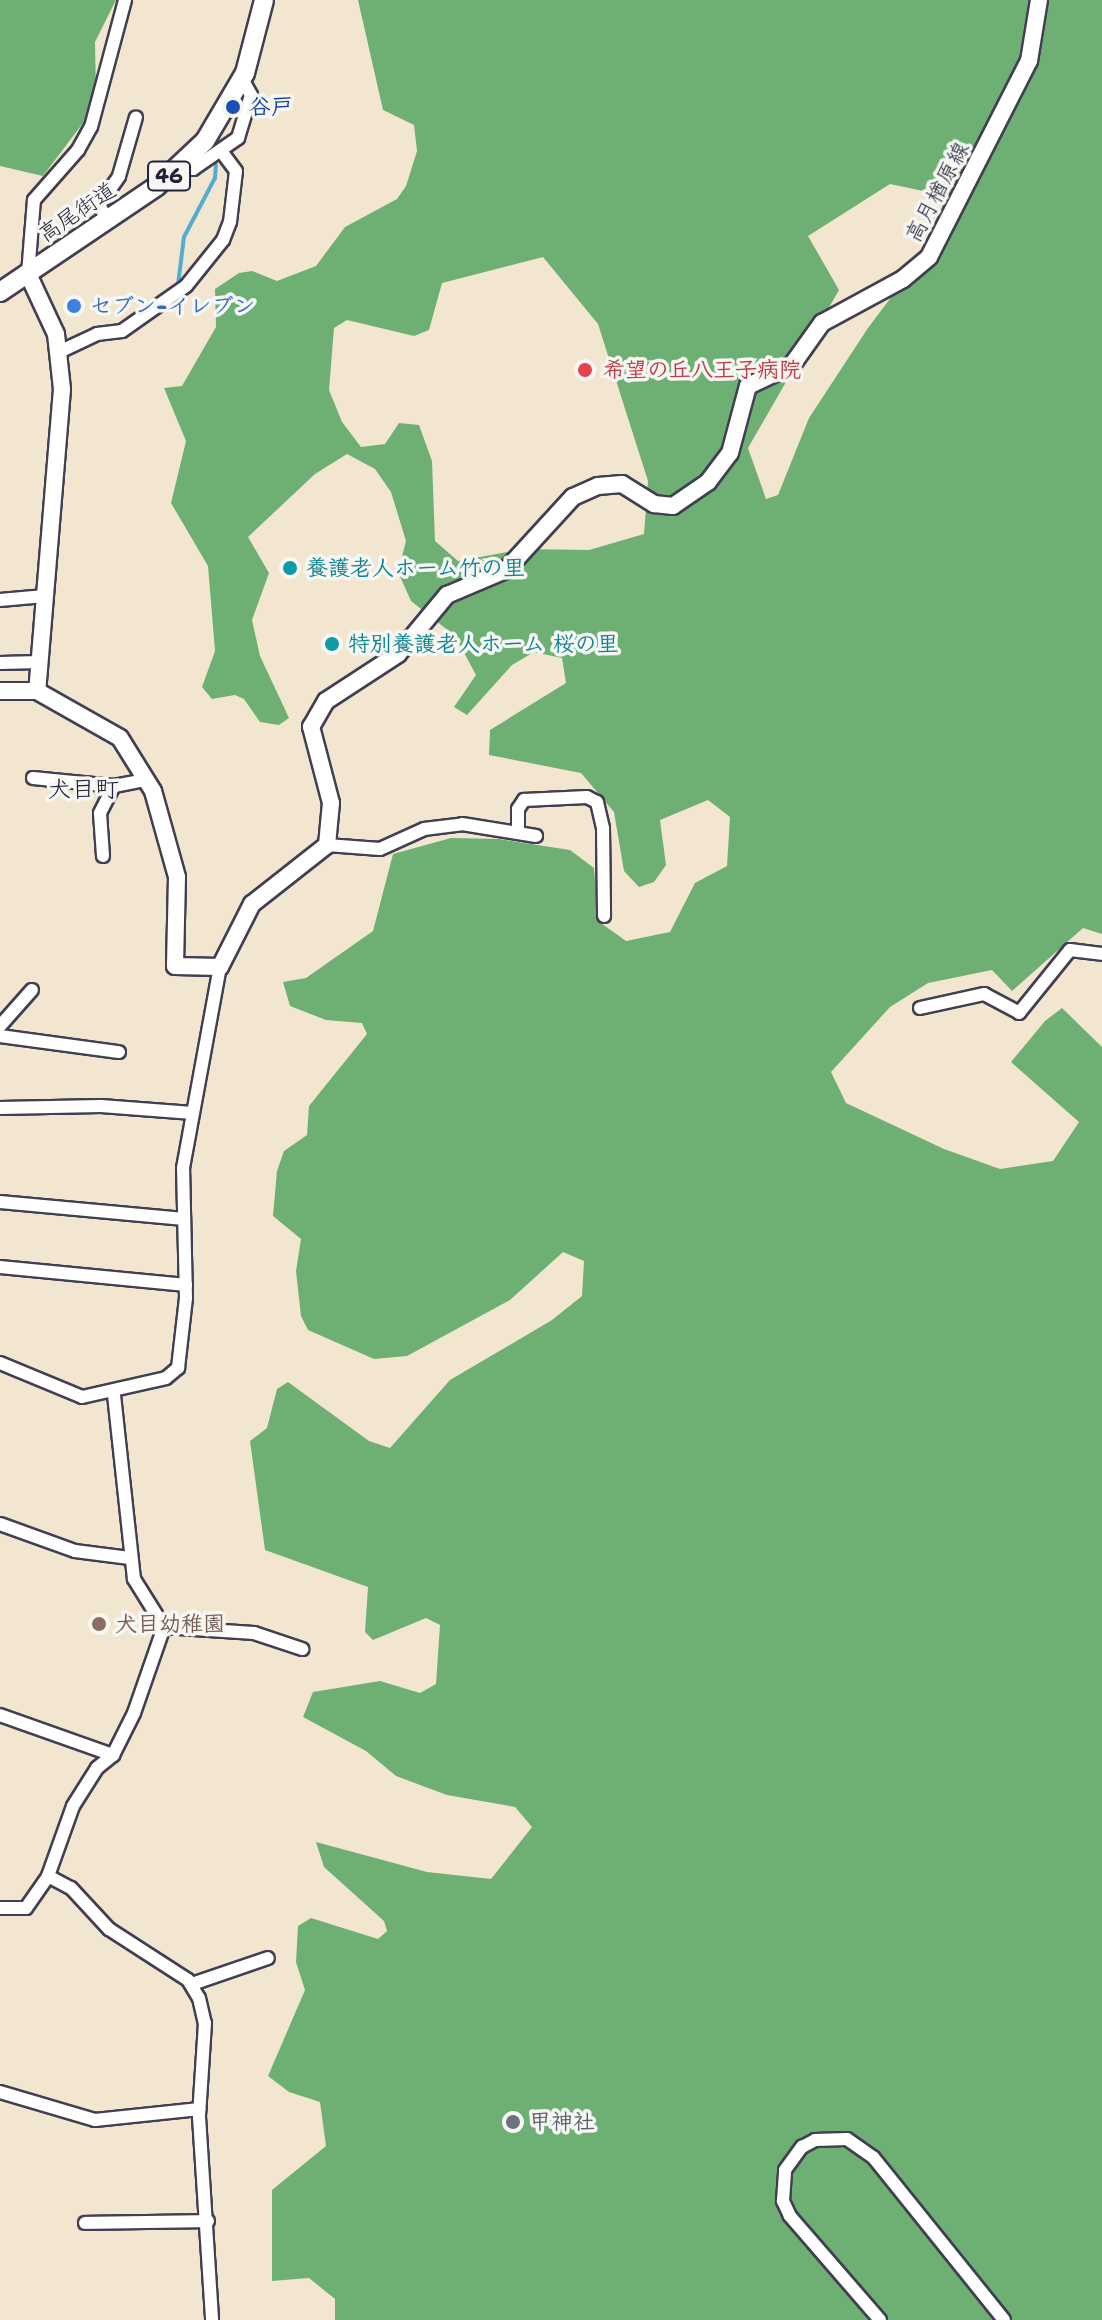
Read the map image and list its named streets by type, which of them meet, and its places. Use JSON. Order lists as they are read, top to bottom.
{
  "streets": {
    "main road": ["46", "高月楢原線", "高尾街道"]
  },
  "districts": ["犬目町"],
  "places": [
    "谷戸",
    "セブン-イレブン",
    "希望の丘八王子病院",
    "養護老人ホーム竹の里",
    "特別養護老人ホーム 桜の里",
    "犬目幼稚園",
    "甲神社"
  ]
}
